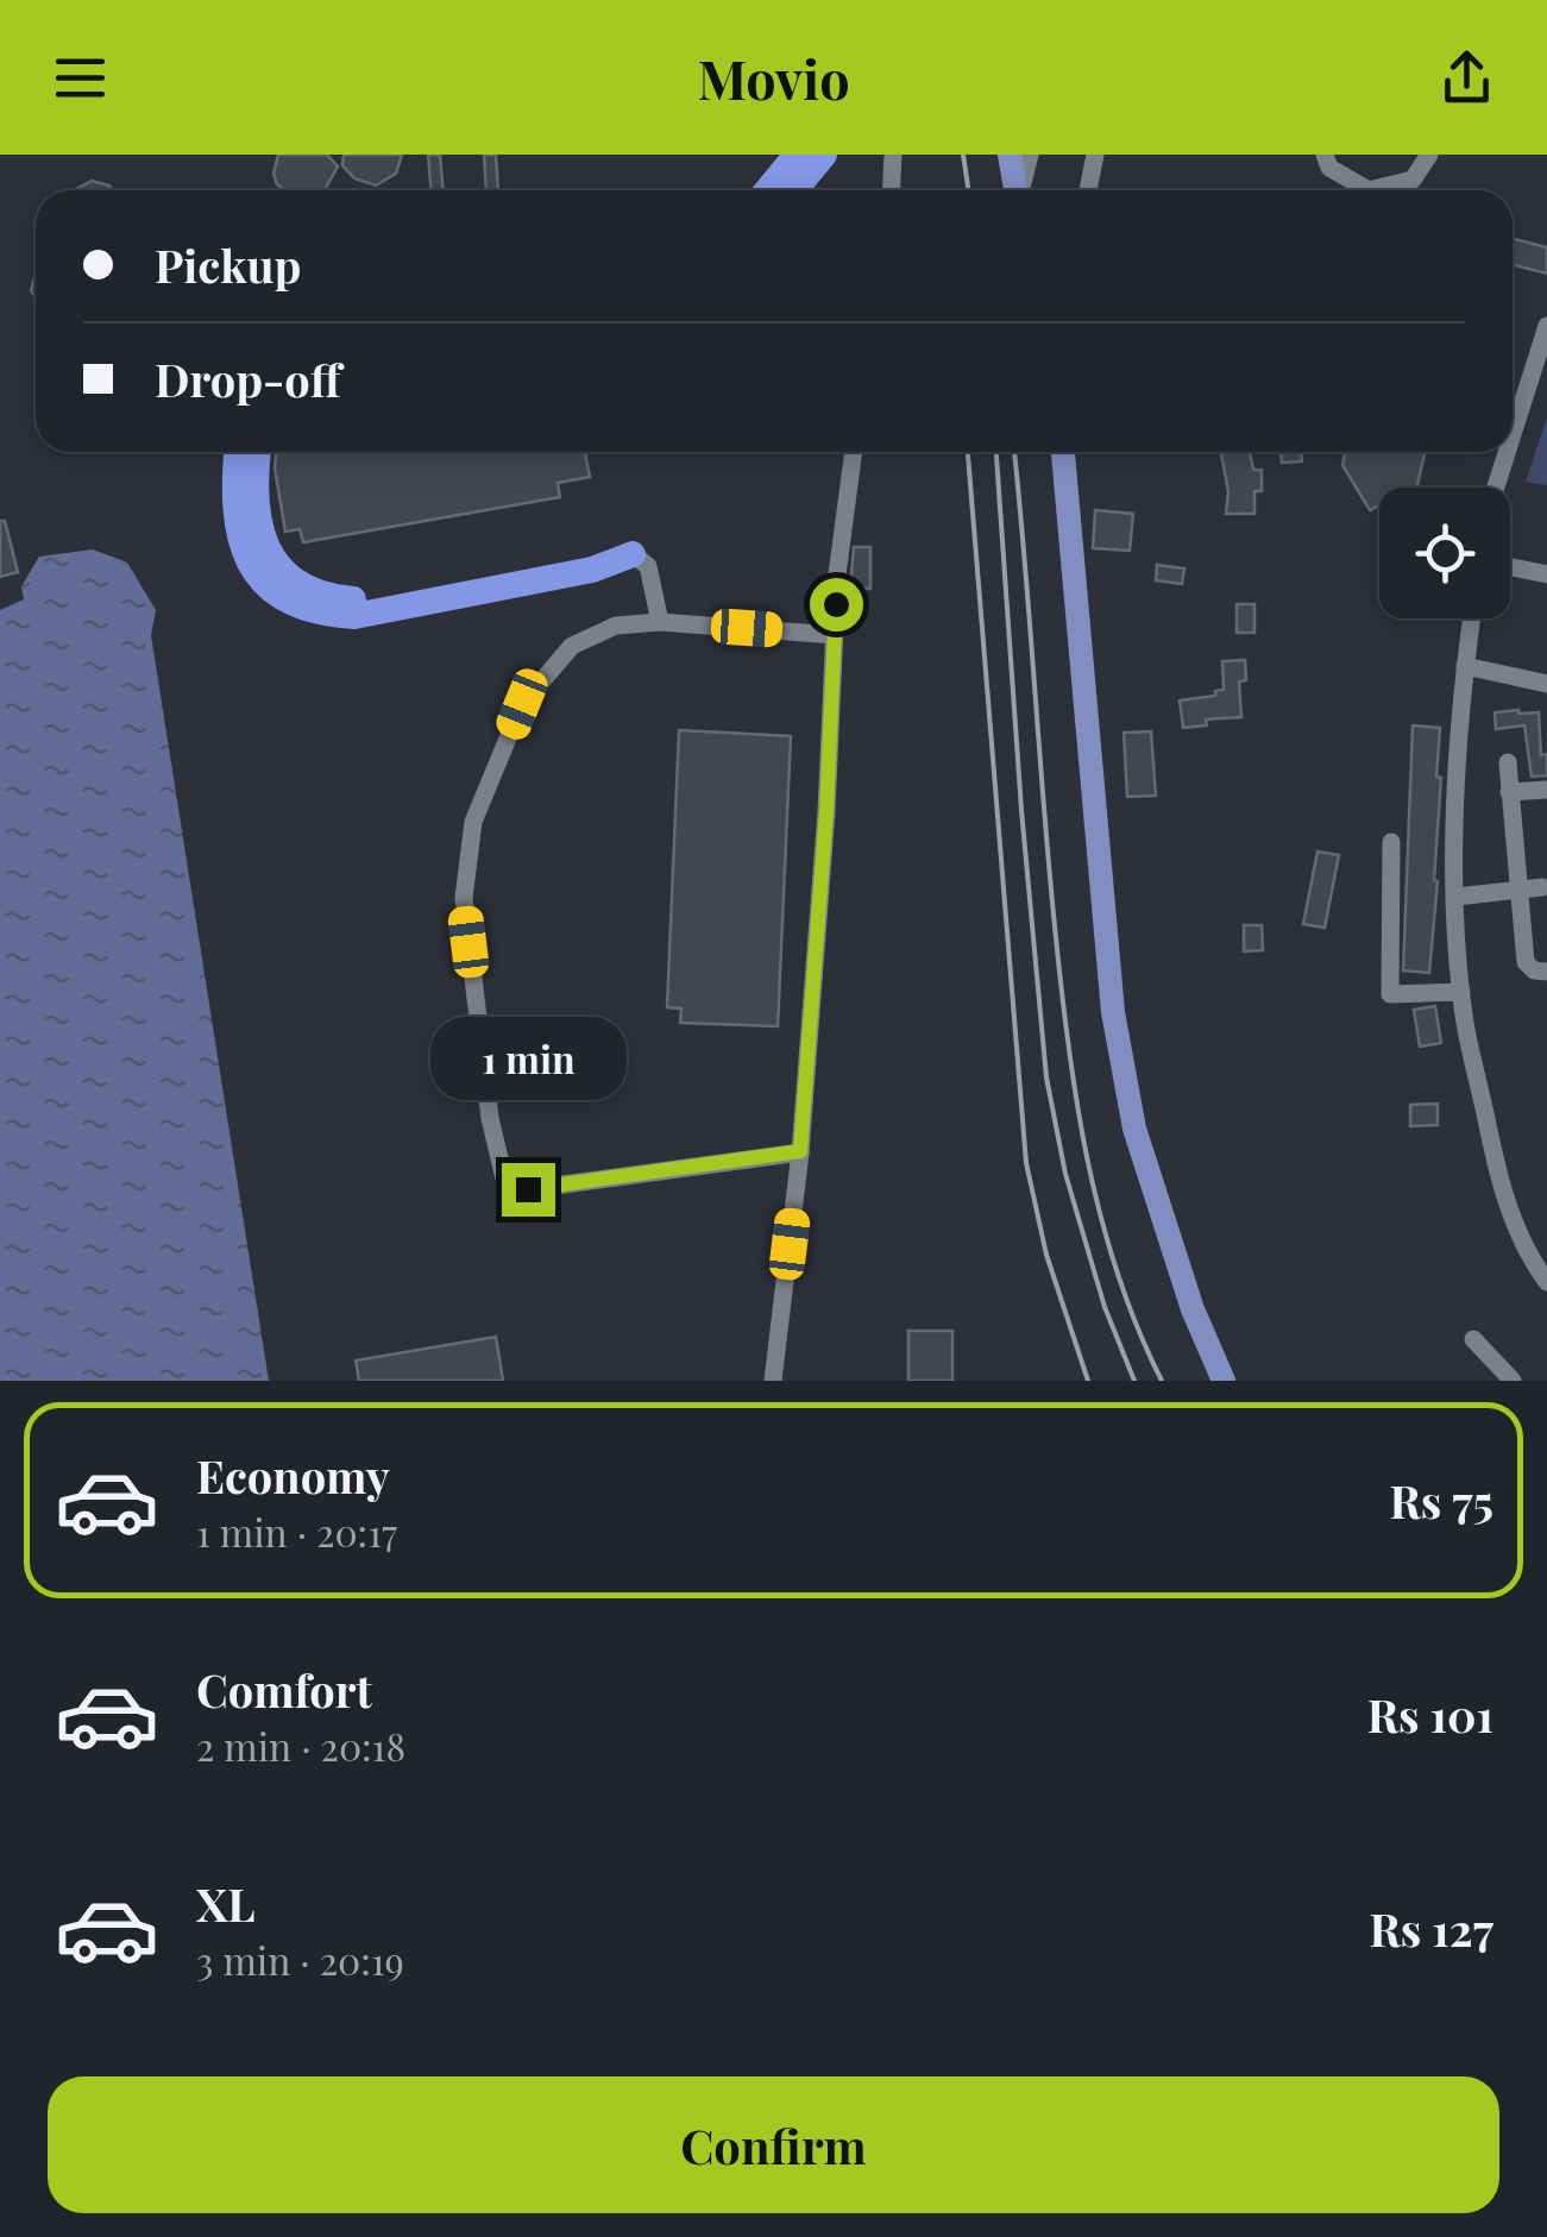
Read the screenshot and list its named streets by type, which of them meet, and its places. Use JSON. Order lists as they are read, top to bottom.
{
  "page": {
    "header": "Movio",
    "banner": ["Pickup", "Drop-off"],
    "bubble": "1 min",
    "list": [
      {
        "name": "Economy",
        "note": "1 min · 20:17",
        "value": "Rs 75"
      },
      {
        "name": "Comfort",
        "note": "2 min · 20:18",
        "value": "Rs 101"
      },
      {
        "name": "XL",
        "note": "3 min · 20:19",
        "value": "Rs 127"
      }
    ],
    "buttons": "Confirm"
  }
}
